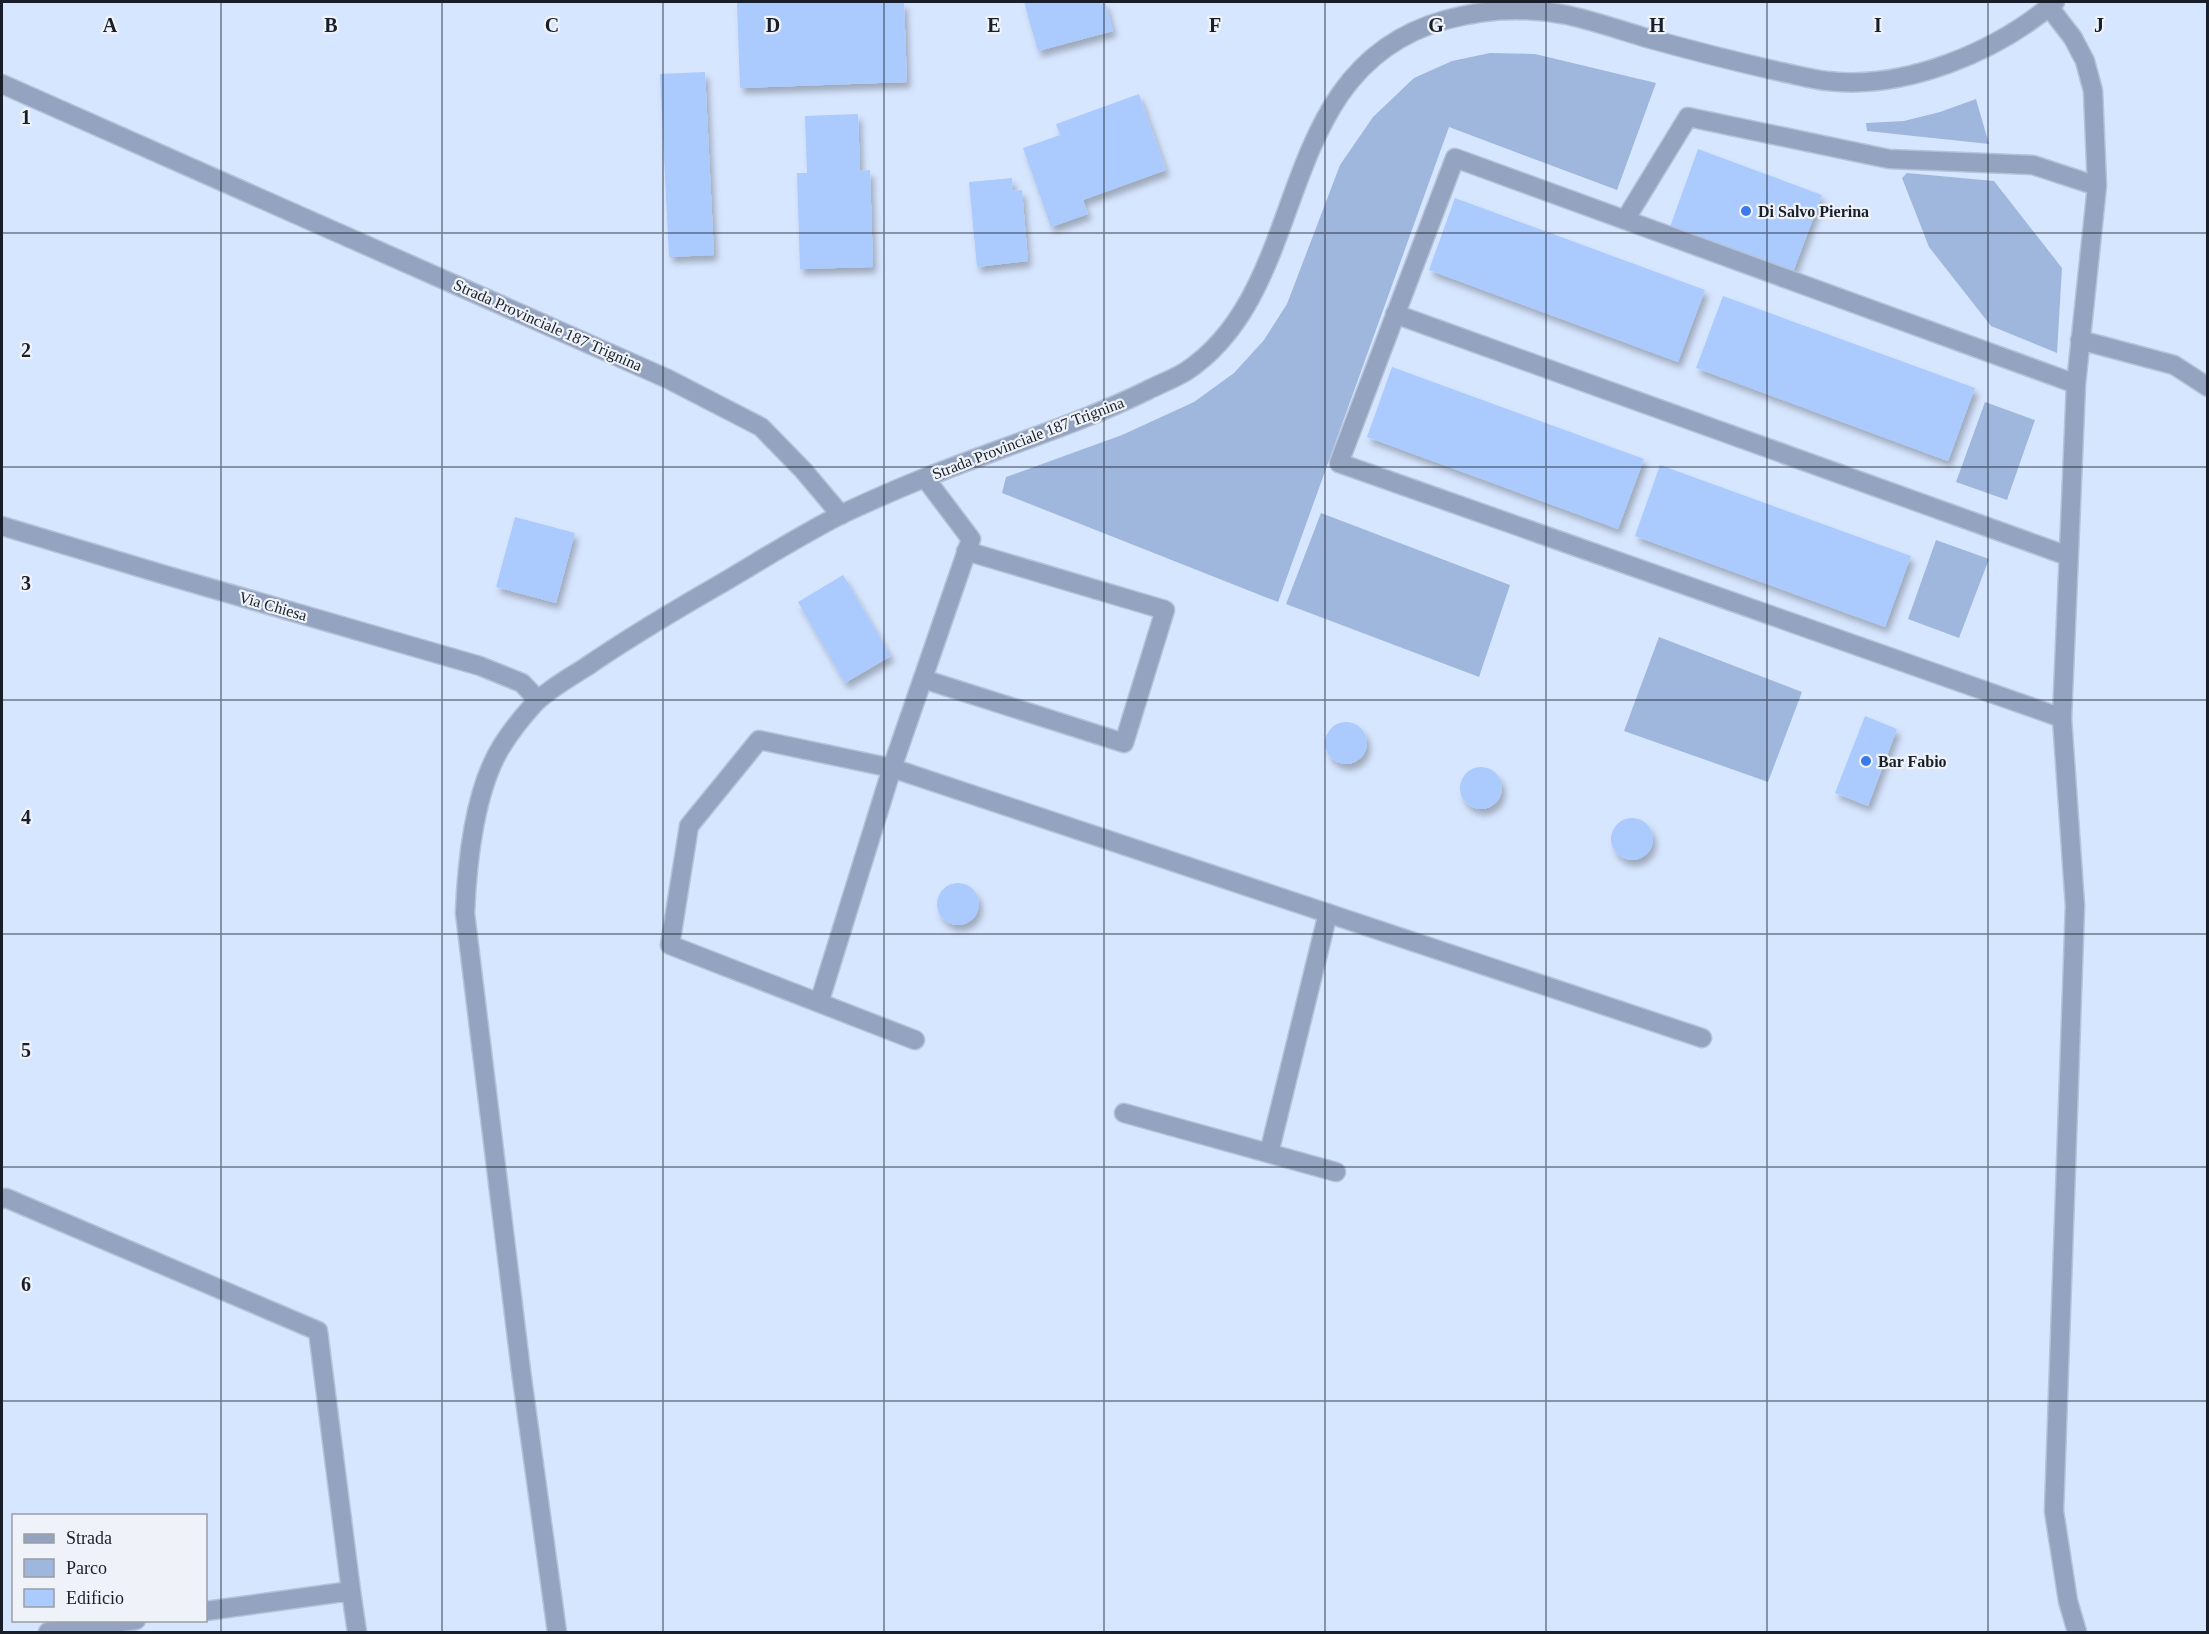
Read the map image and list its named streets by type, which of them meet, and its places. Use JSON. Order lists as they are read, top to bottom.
{
  "streets": {
    "street": ["Strada Provinciale 187 Trignina", "Via Chiesa"]
  },
  "places": ["Di Salvo Pierina", "Bar Fabio"],
  "legend": ["Strada", "Parco", "Edificio"],
  "grid": {
    "columns": [
      "A",
      "B",
      "C",
      "D",
      "E",
      "F",
      "G",
      "H",
      "I",
      "J"
    ],
    "rows": [
      "1",
      "2",
      "3",
      "4",
      "5",
      "6"
    ]
  }
}
